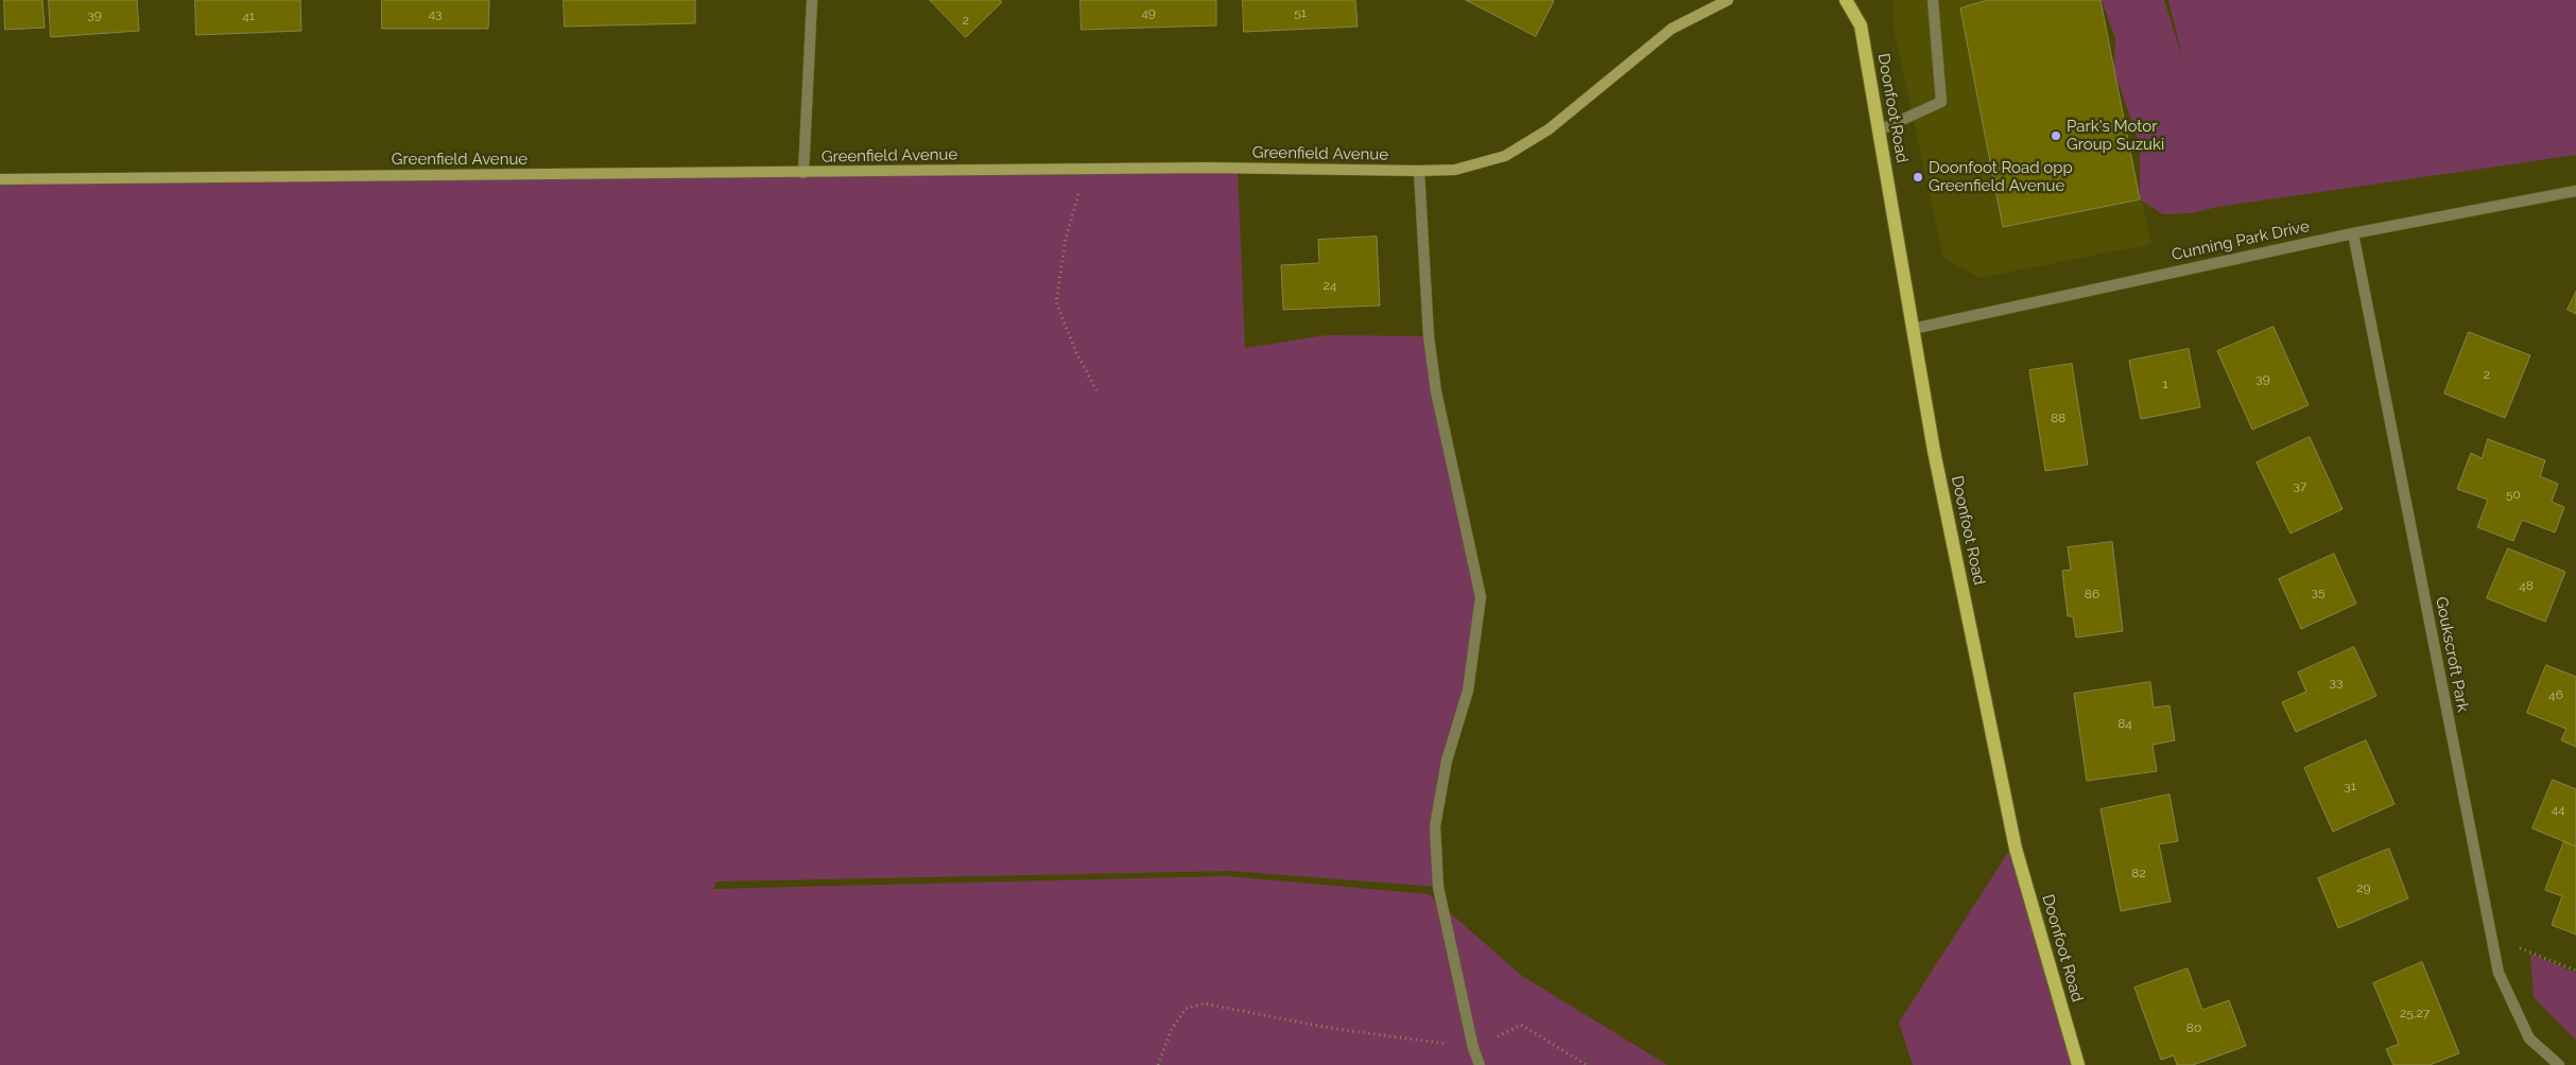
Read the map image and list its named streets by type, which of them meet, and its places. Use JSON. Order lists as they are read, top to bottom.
{
  "streets": {
    "main road": ["Doonfoot Road"],
    "street": ["Greenfield Avenue", "Cunning Park Drive", "Goukscroft Park"]
  },
  "crossings": [
    ["Doonfoot Road", "Cunning Park Drive"],
    ["Cunning Park Drive", "Goukscroft Park"]
  ],
  "places": ["Park's Motor Group Suzuki", "Doonfoot Road opp Greenfield Avenue"],
  "house_numbers": [
    "49",
    "51",
    "43",
    "39",
    "41",
    "2",
    "24",
    "2",
    "39",
    "1",
    "88",
    "37",
    "50",
    "48",
    "35",
    "86",
    "33",
    "46",
    "84",
    "31",
    "44",
    "82",
    "29",
    "25,27",
    "80"
  ]
}
